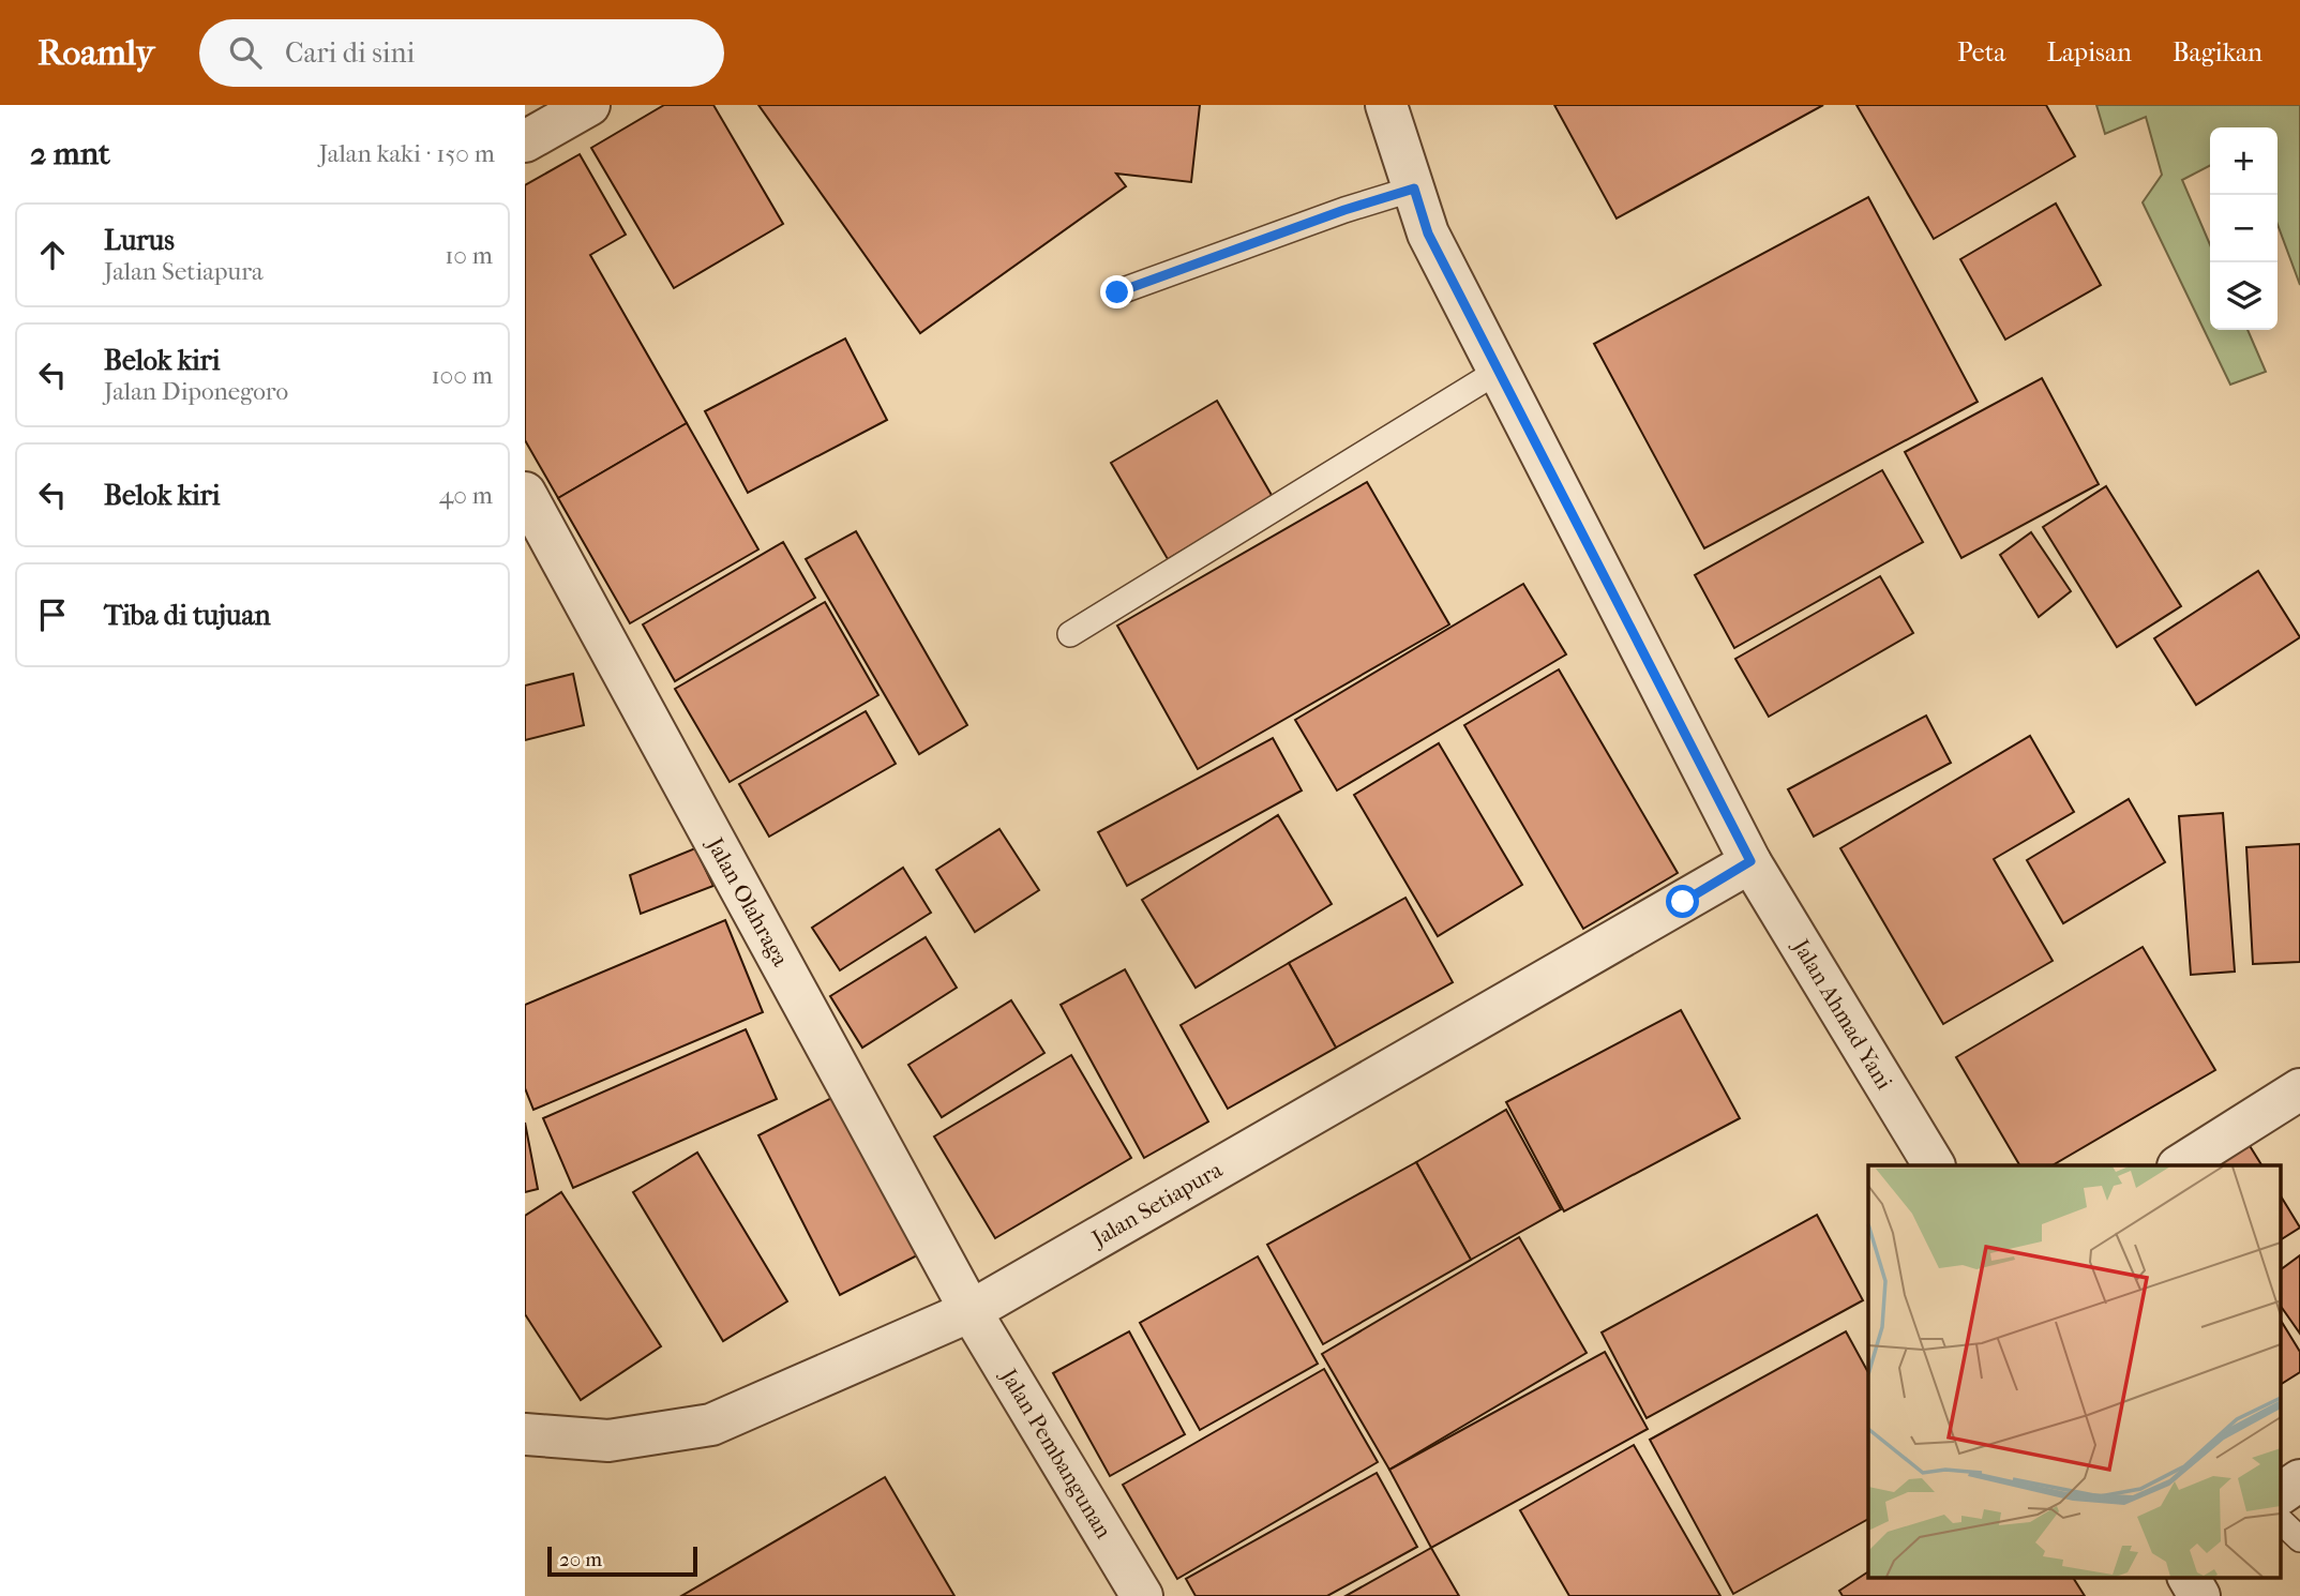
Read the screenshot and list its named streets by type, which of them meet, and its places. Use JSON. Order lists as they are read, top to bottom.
{
  "streets": {
    "street": [
      "Jalan Olahraga",
      "Jalan Ahmad Yani",
      "Jalan Setiapura",
      "Jalan Pembangunan"
    ]
  },
  "crossings": [
    ["Jalan Olahraga", "Jalan Setiapura"],
    ["Jalan Olahraga", "Jalan Pembangunan"],
    ["Jalan Ahmad Yani", "Jalan Setiapura"],
    ["Jalan Setiapura", "Jalan Pembangunan"]
  ],
  "scale_bar": "20 m",
  "page": {
    "header": "Roamly",
    "search": "Cari di sini",
    "nav": ["Peta", "Lapisan", "Bagikan"],
    "heading": ["2 mnt", "Jalan kaki · 150 m"],
    "map_buttons": ["+", "−"],
    "list": [
      ["Lurus", "Jalan Setiapura", "10 m"],
      ["Belok kiri", "Jalan Diponegoro", "100 m"],
      ["Belok kiri", "40 m"],
      "Tiba di tujuan"
    ],
    "scale": "20 m"
  }
}
